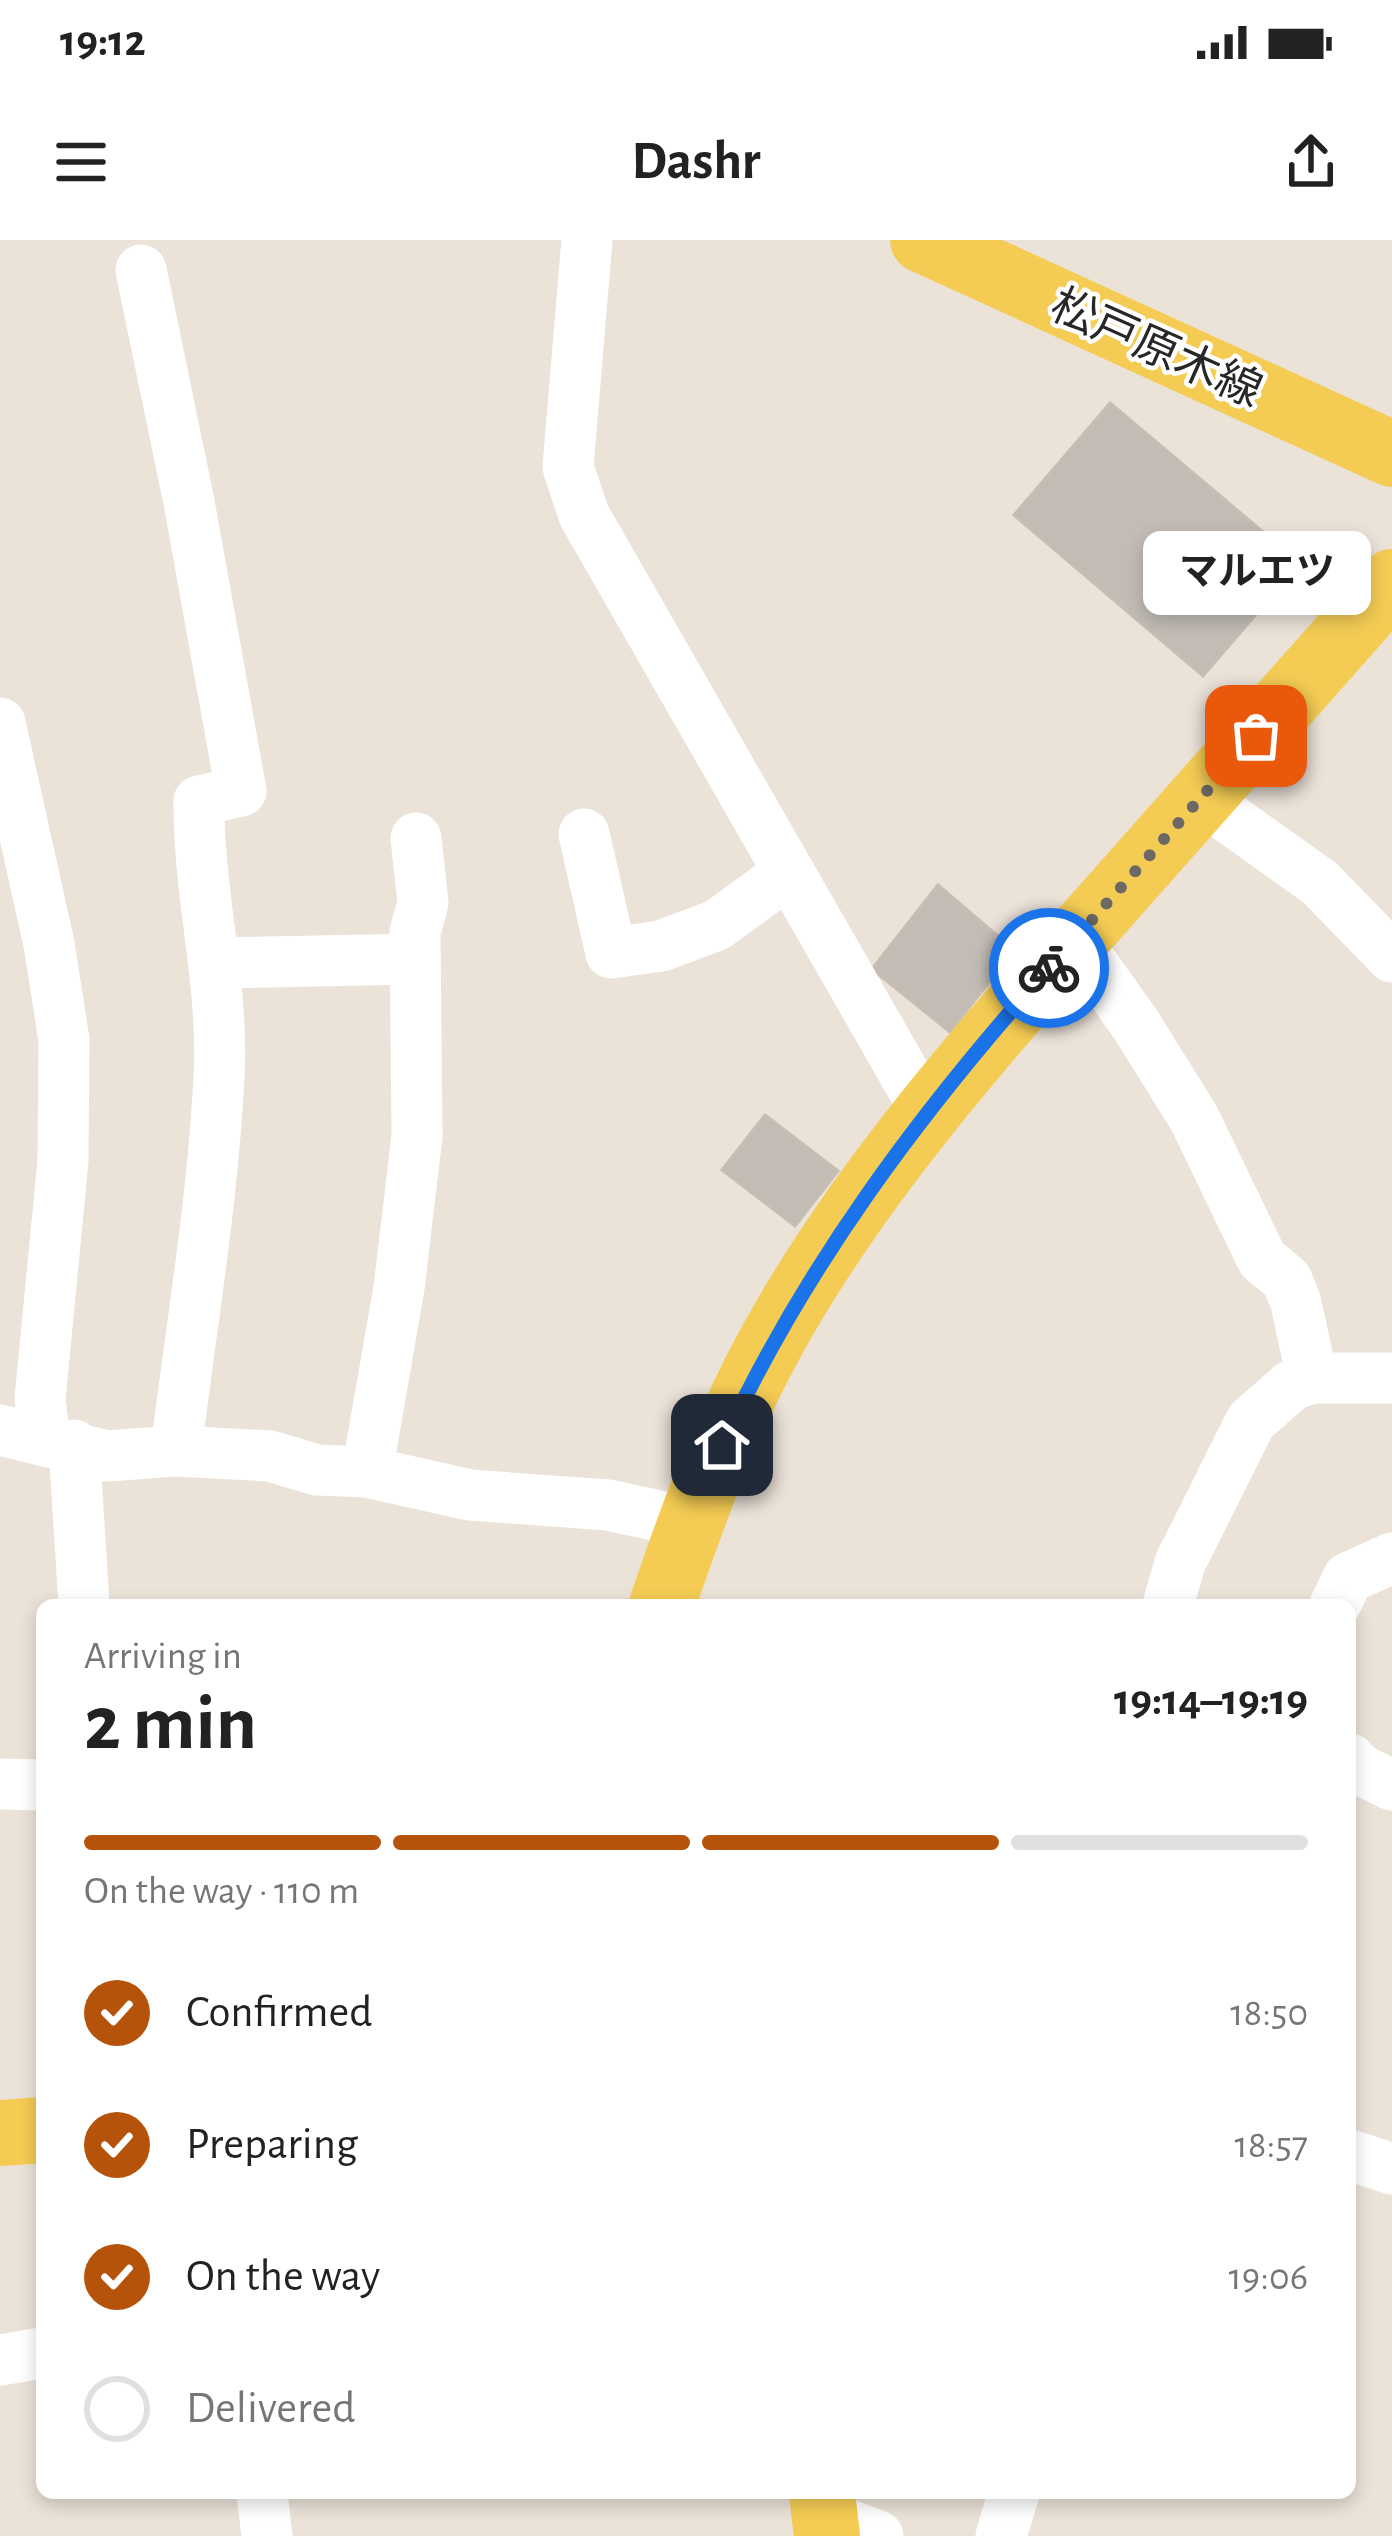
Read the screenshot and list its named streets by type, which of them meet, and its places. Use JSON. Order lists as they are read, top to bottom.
{
  "streets": {
    "main road": ["松戸原木線"]
  },
  "places": ["マルエツ"],
  "page": {
    "status": "19:12",
    "header": "Dashr",
    "bubble": "マルエツ",
    "heading": ["2 min", "Arriving in", "19:14–19:19"],
    "bar": "On the way · 110 m",
    "list": [
      ["Confirmed", "18:50"],
      ["Preparing", "18:57"],
      ["On the way", "19:06"],
      "Delivered"
    ]
  }
}
